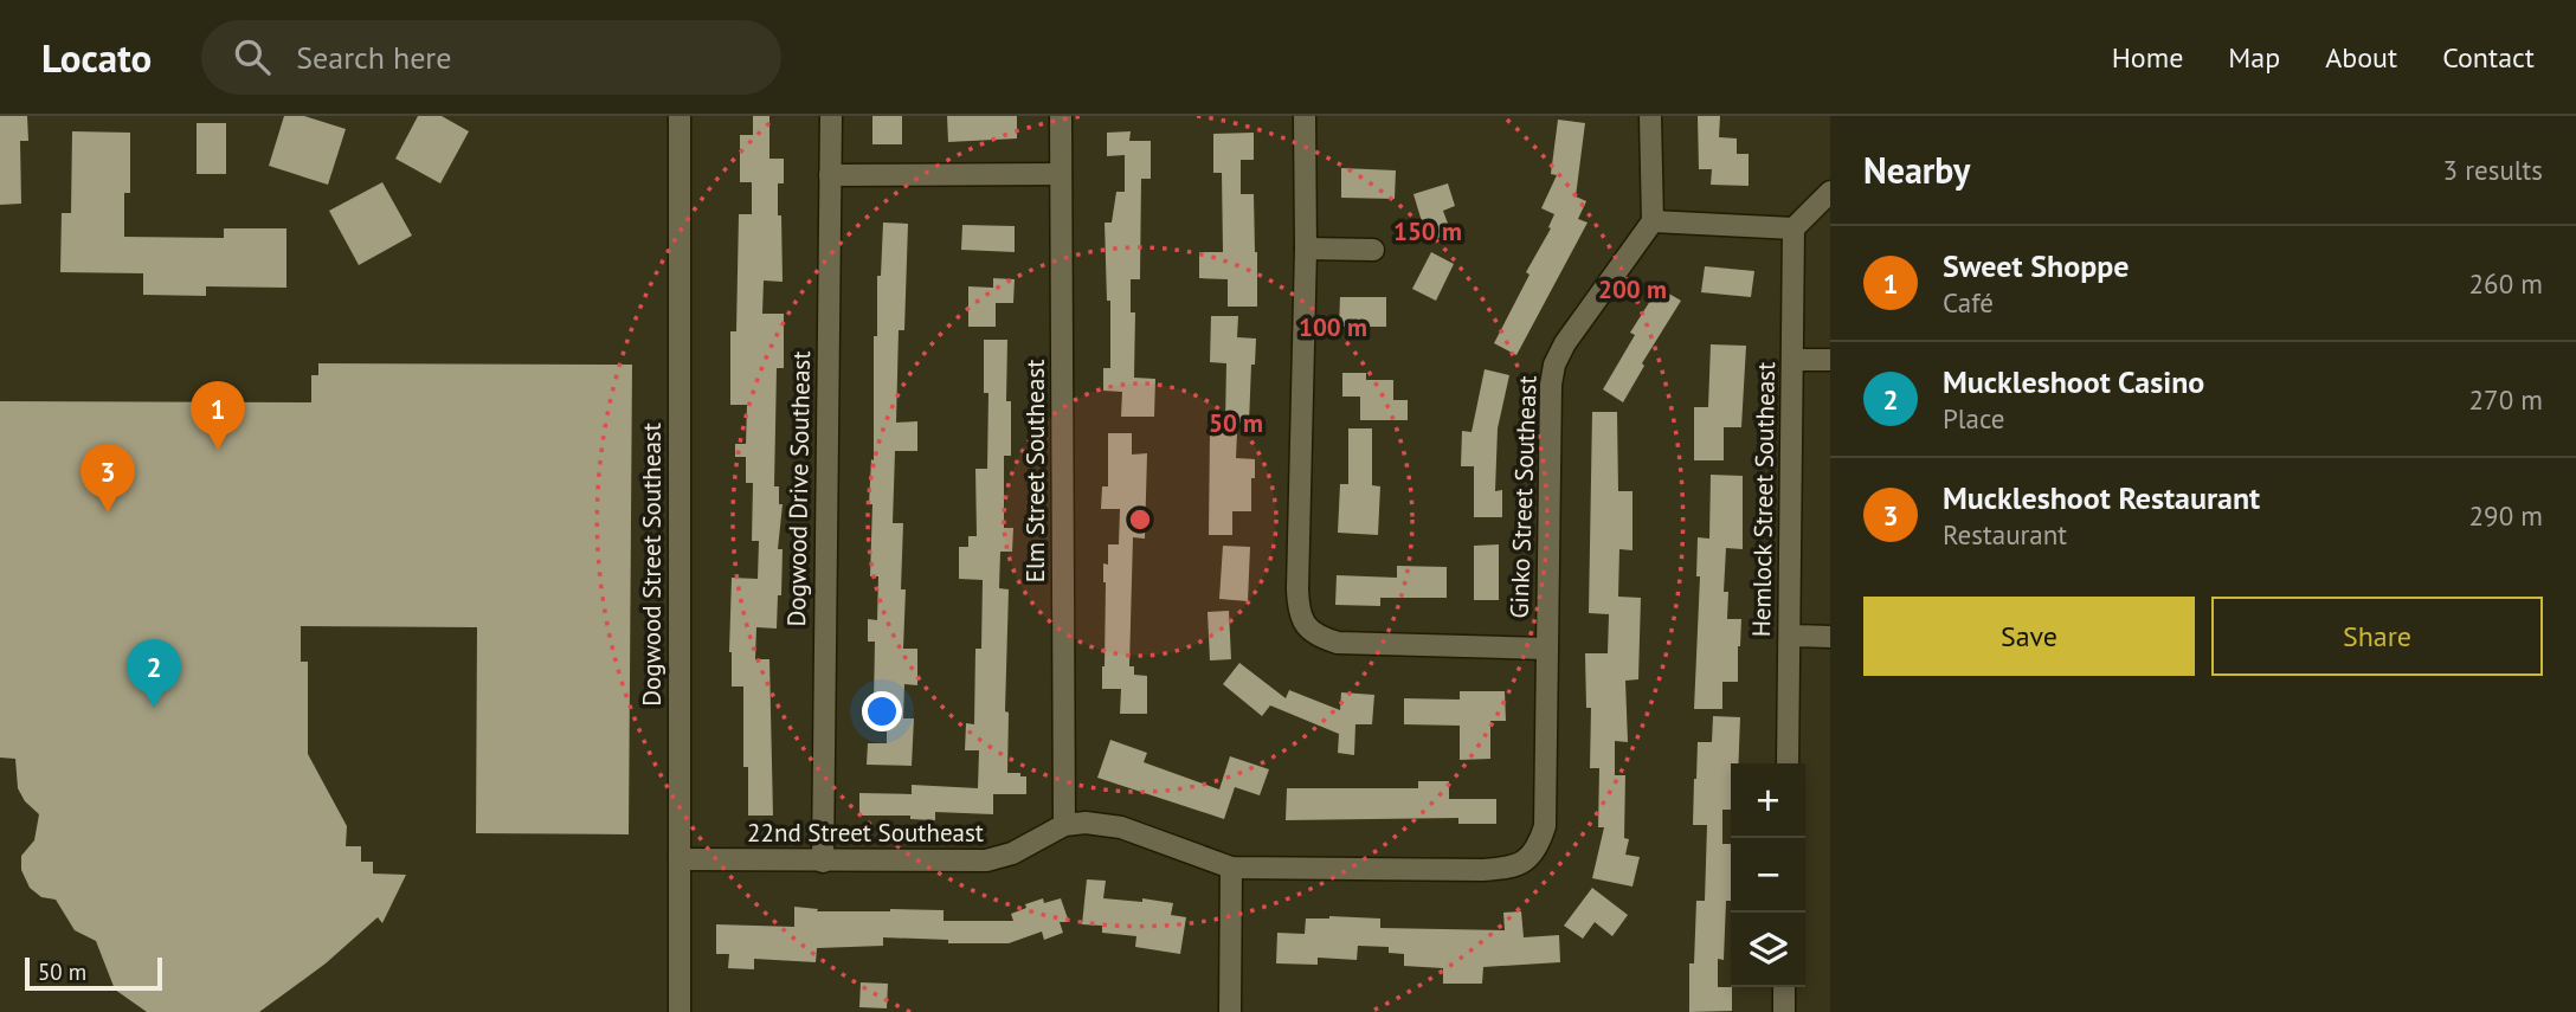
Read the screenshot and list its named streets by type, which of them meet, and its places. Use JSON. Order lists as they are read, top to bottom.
{
  "streets": {
    "street": [
      "Elm Street Southeast",
      "Dogwood Drive Southeast",
      "Ginko Street Southeast",
      "Hemlock Street Southeast",
      "Dogwood Street Southeast",
      "22nd Street Southeast"
    ]
  },
  "crossings": [
    ["Elm Street Southeast", "22nd Street Southeast"],
    ["Dogwood Drive Southeast", "22nd Street Southeast"],
    ["Ginko Street Southeast", "22nd Street Southeast"],
    ["Dogwood Street Southeast", "22nd Street Southeast"]
  ],
  "scale_bar": "50 m",
  "page": {
    "header": "Locato",
    "search": "Search here",
    "nav": [
      "Home",
      "Map",
      "About",
      "Contact"
    ],
    "heading": ["Nearby", "3 results"],
    "list": [
      {
        "mark": "1",
        "name": "Sweet Shoppe",
        "note": "Café",
        "value": "260 m"
      },
      {
        "mark": "2",
        "name": "Muckleshoot Casino",
        "note": "Place",
        "value": "270 m"
      },
      {
        "mark": "3",
        "name": "Muckleshoot Restaurant",
        "note": "Restaurant",
        "value": "290 m"
      }
    ],
    "pins": ["1", "3", "2"],
    "buttons": ["Save", "Share"],
    "map_buttons": ["+", "−"],
    "scale": "50 m"
  },
  "rings": [
    "150 m",
    "200 m",
    "100 m",
    "50 m"
  ]
}
